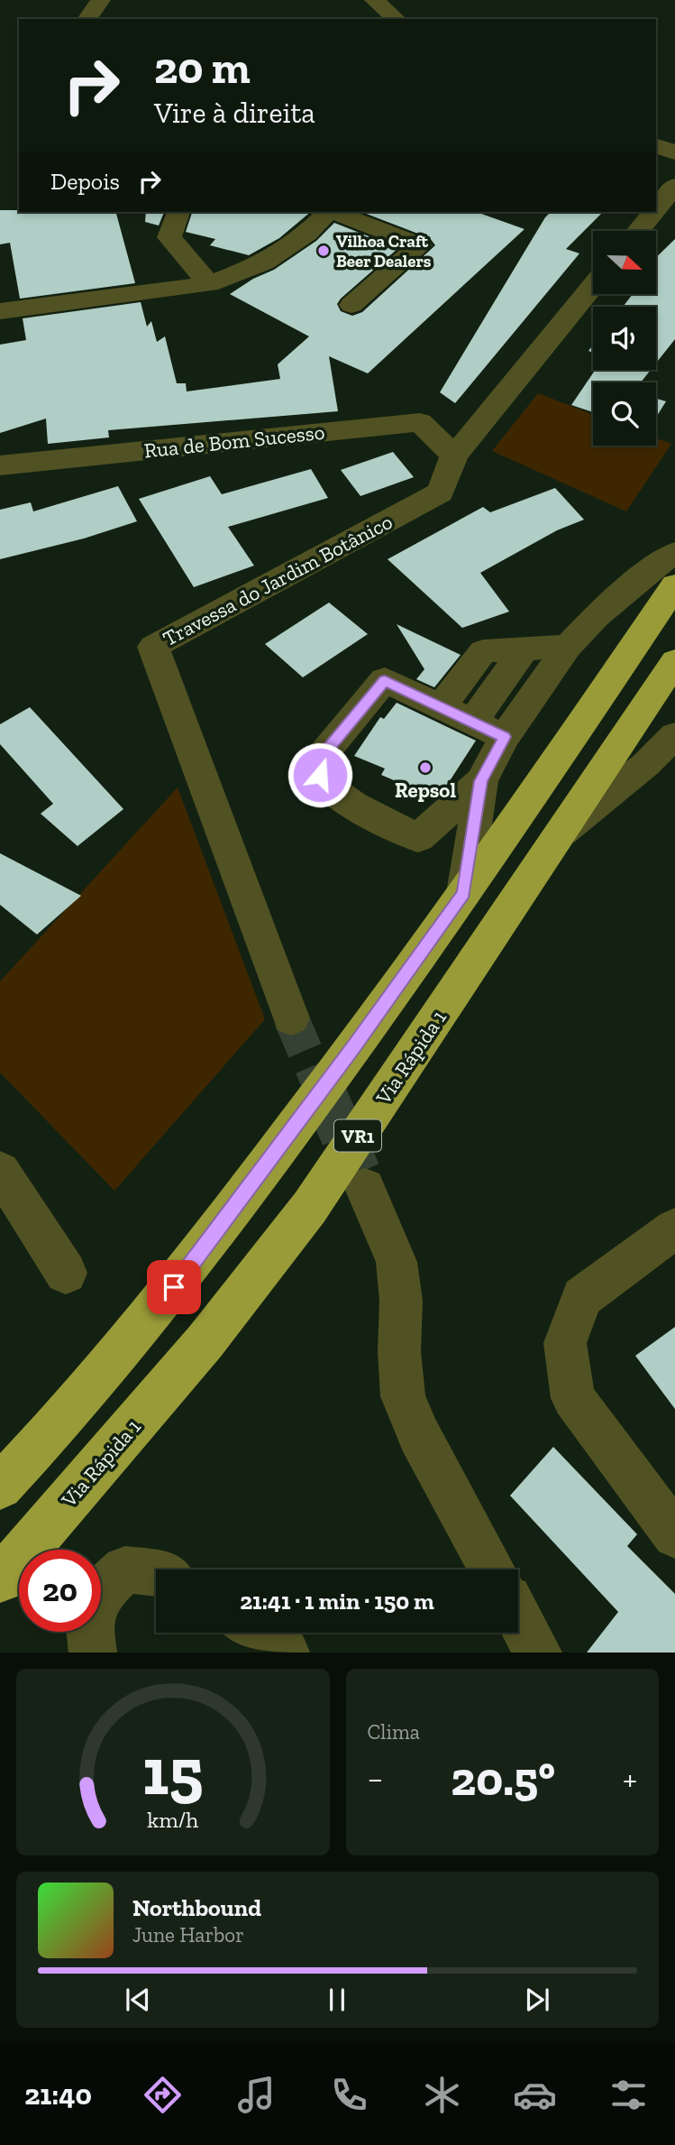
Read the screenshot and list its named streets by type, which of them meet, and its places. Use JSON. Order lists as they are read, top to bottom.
{
  "streets": {
    "highway": ["Via Rápida 1", "VR1"],
    "street": ["Rua de Bom Sucesso", "Travessa do Jardim Botânico"]
  },
  "crossings": [
    ["Rua de Bom Sucesso", "Travessa do Jardim Botânico"]
  ],
  "places": ["Vilhoa Craft Beer Dealers", "Repsol"],
  "north": "right",
  "page": {
    "turn": ["20 m", "Vire à direita"],
    "then": "Depois",
    "limit": "20",
    "trip": "21:41 · 1 min · 150 m",
    "tile": "Clima",
    "heat": ["−", "20.5°", "+"],
    "song": ["Northbound", "June Harbor"],
    "tabs": "21:40",
    "gauge": ["15", "km/h"]
  }
}
